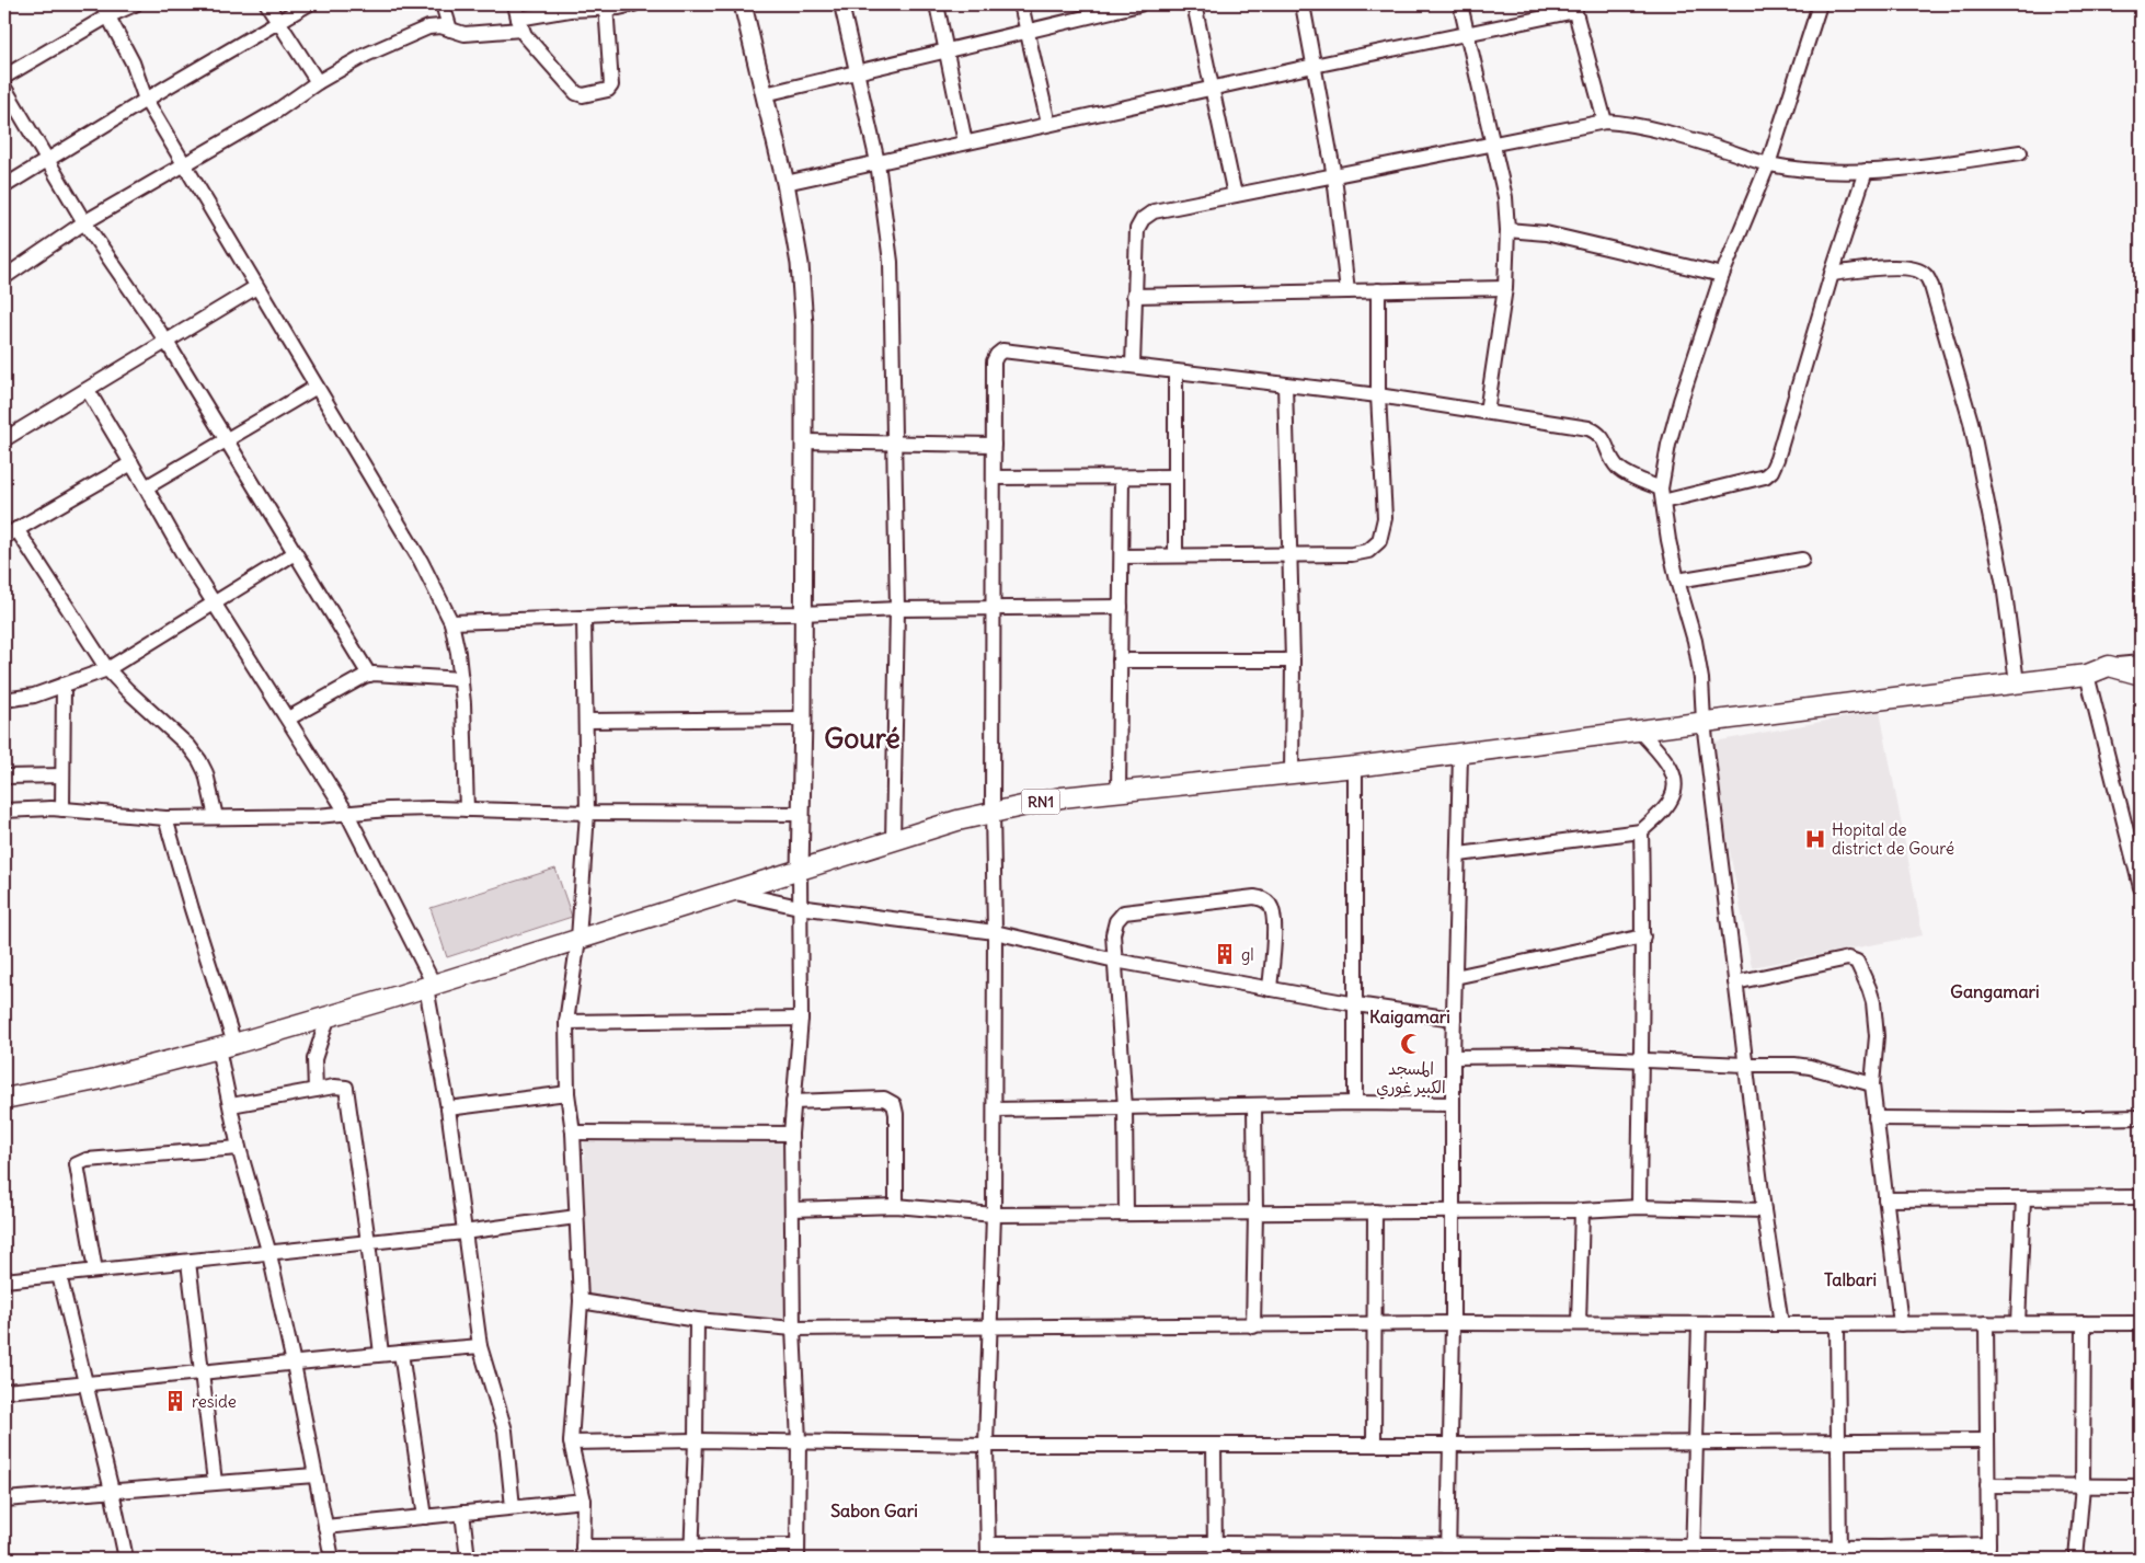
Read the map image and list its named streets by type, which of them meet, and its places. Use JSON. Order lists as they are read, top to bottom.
{
  "streets": {
    "highway": ["RN1"]
  },
  "districts": [
    "Gouré",
    "Gangamari",
    "Kaigamari",
    "Talbari",
    "Sabon Gari"
  ],
  "places": {
    "hospital": ["Hopital de district de Gouré"],
    "building": ["gl", "reside"],
    "mosque": ["المسجد الكبير غوري"]
  }
}
